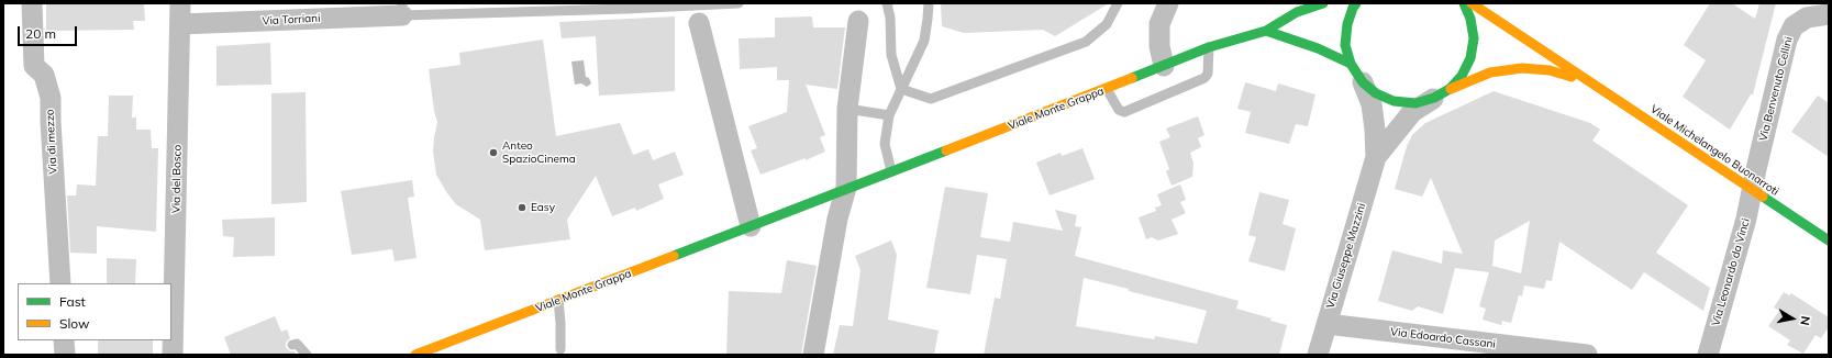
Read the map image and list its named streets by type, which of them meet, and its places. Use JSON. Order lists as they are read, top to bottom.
{
  "streets": {
    "main road": ["Viale Monte Grappa", "Viale Michelangelo Buonarroti"],
    "street": [
      "Via Torriani",
      "Via Benvenuto Cellini",
      "Via di mezzo",
      "Via del Bosco",
      "Via Giuseppe Mazzini",
      "Via Leonardo da Vinci",
      "Via Edoardo Cassani"
    ]
  },
  "crossings": [
    ["Via Torriani", "Via del Bosco"],
    ["Via Benvenuto Cellini", "Viale Michelangelo Buonarroti"],
    ["Via Benvenuto Cellini", "Via Leonardo da Vinci"],
    ["Viale Michelangelo Buonarroti", "Via Giuseppe Mazzini"],
    ["Viale Michelangelo Buonarroti", "Via Leonardo da Vinci"],
    ["Via Giuseppe Mazzini", "Via Edoardo Cassani"]
  ],
  "places": ["Anteo SpazioCinema", "Easy"],
  "legend": ["Fast", "Slow"],
  "scale_bar": "20 m",
  "north": "right"
}
